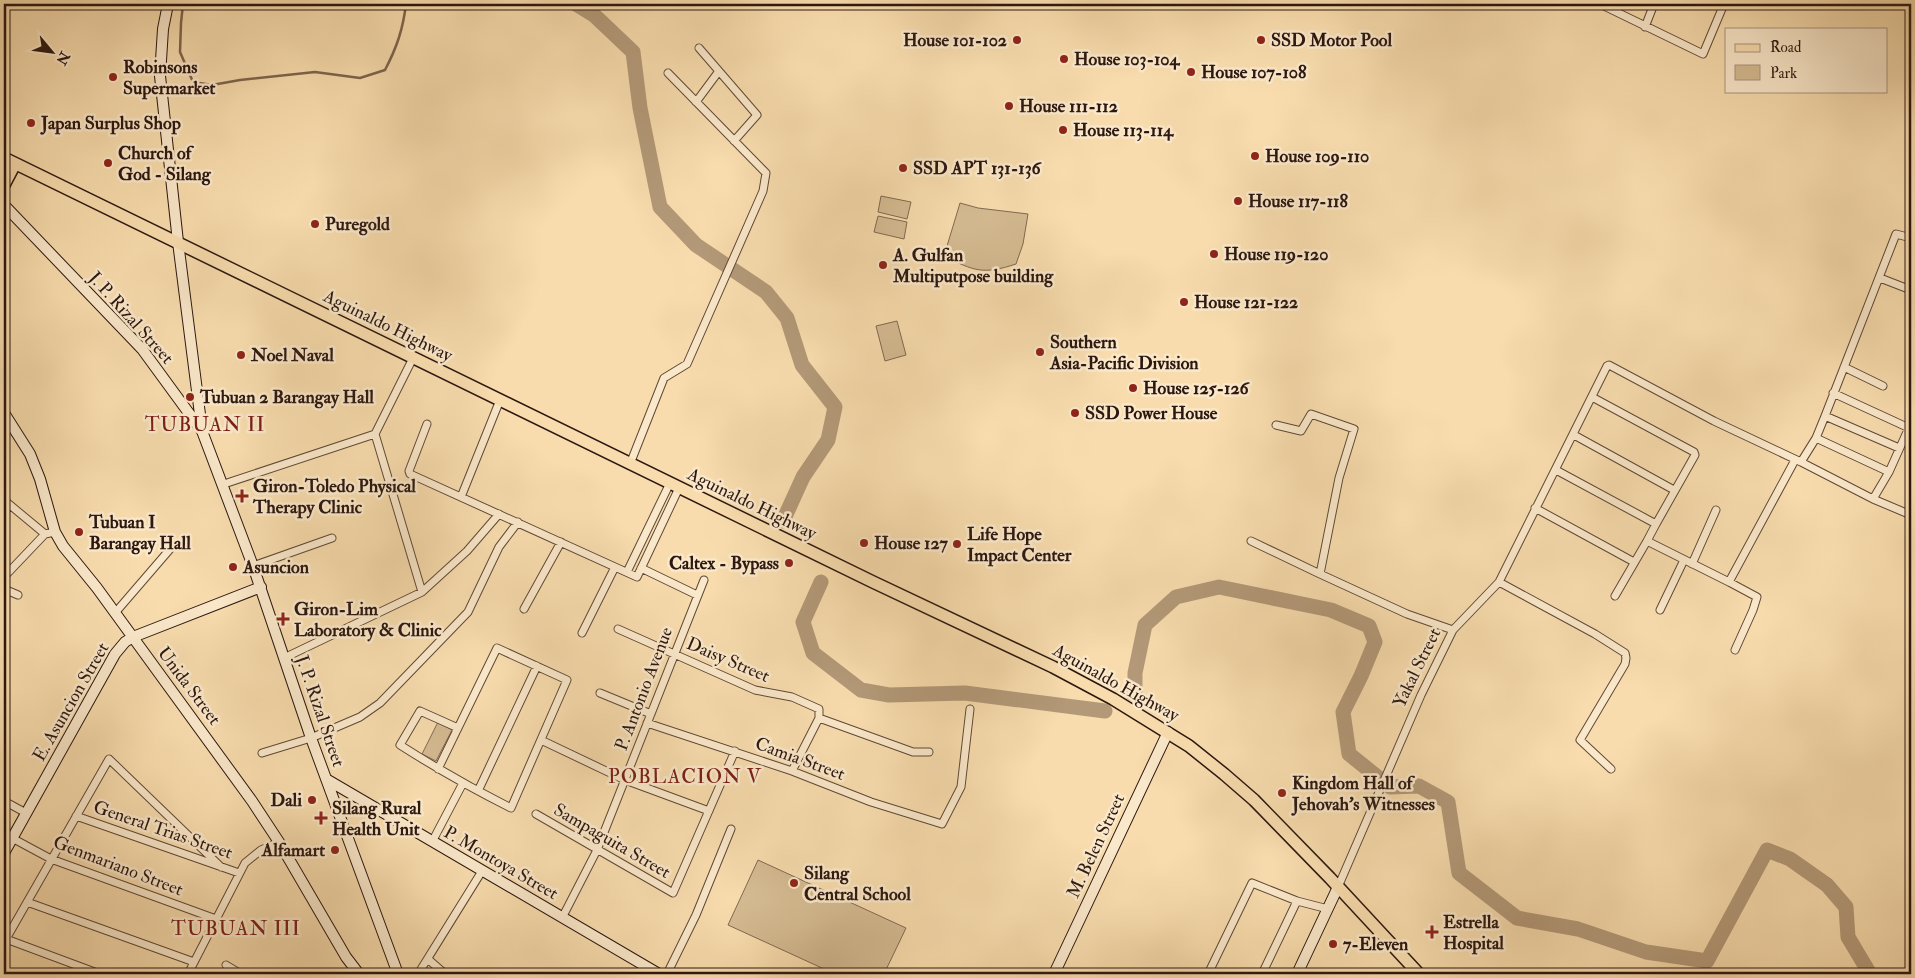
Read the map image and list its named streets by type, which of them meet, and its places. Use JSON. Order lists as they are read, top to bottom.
{
  "streets": {
    "main road": [
      "J. P. Rizal Street",
      "Aguinaldo Highway",
      "Yakal Street",
      "Unida Street",
      "E. Asuncion Street",
      "M. Belen Street",
      "P. Montoya Street"
    ],
    "street": [
      "Daisy Street",
      "P. Antonio Avenue",
      "Camia Street",
      "General Trias Street",
      "Sampaguita Street",
      "Genmariano Street"
    ]
  },
  "crossings": [
    ["J. P. Rizal Street", "E. Asuncion Street"],
    ["J. P. Rizal Street", "P. Montoya Street"],
    ["Aguinaldo Highway", "Yakal Street"],
    ["Aguinaldo Highway", "M. Belen Street"],
    ["Daisy Street", "P. Antonio Avenue"],
    ["Unida Street", "E. Asuncion Street"],
    ["P. Antonio Avenue", "Camia Street"],
    ["P. Antonio Avenue", "Sampaguita Street"],
    ["P. Antonio Avenue", "P. Montoya Street"],
    ["E. Asuncion Street", "Genmariano Street"]
  ],
  "districts": ["TUBUAN II", "POBLACION V", "TUBUAN III"],
  "places": {
    "other": [
      "House 101-102",
      "SSD Motor Pool",
      "House 103-104",
      "House 107-108",
      "Robinsons Supermarket",
      "House 111-112",
      "Japan Surplus Shop",
      "House 113-114",
      "House 109-110",
      "Church of God - Silang",
      "SSD APT 131-136",
      "House 117-118",
      "Puregold",
      "House 119-120",
      "A. Gulfan Multiputpose building",
      "House 121-122",
      "Southern Asia-Pacific Division",
      "Noel Naval",
      "House 125-126",
      "Tubuan 2 Barangay Hall",
      "SSD Power House",
      "Tubuan I Barangay Hall",
      "House 127",
      "Life Hope Impact Center",
      "Caltex - Bypass",
      "Asuncion",
      "Kingdom Hall of Jehovah's Witnesses",
      "Dali",
      "Alfamart",
      "Silang Central School",
      "7-Eleven"
    ],
    "health": [
      "Giron-Toledo Physical Therapy Clinic",
      "Giron-Lim Laboratory & Clinic",
      "Silang Rural Health Unit",
      "Estrella Hospital"
    ]
  },
  "legend": ["Road", "Park"],
  "north": "bottom right"
}
